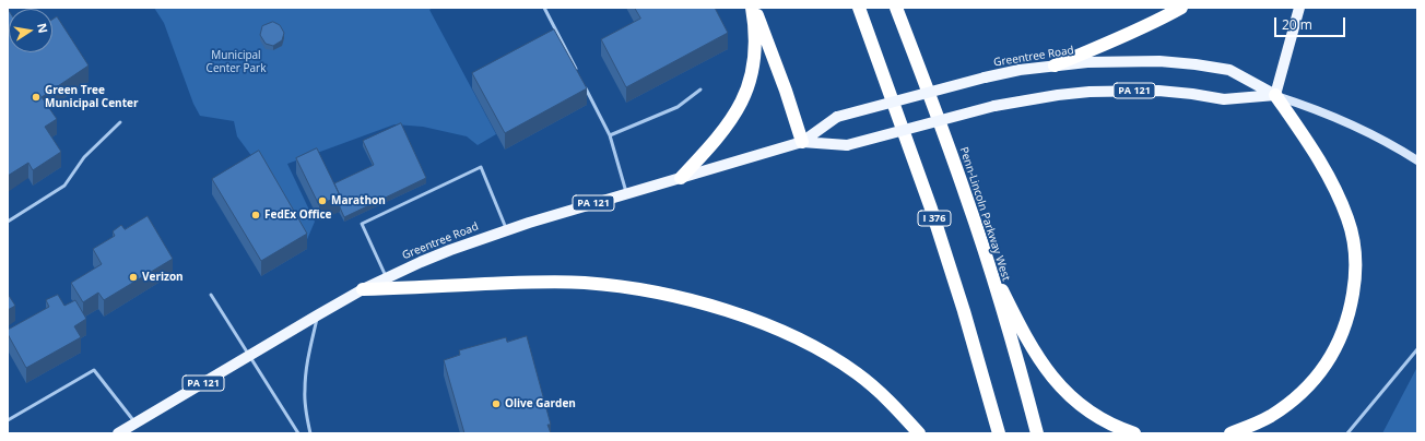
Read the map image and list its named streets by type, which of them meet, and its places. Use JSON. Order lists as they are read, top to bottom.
{
  "streets": {
    "highway": ["Penn-Lincoln Parkway West", "I 376"],
    "main road": ["Greentree Road", "PA 121"]
  },
  "parks": ["Municipal Center Park"],
  "places": [
    "Green Tree Municipal Center",
    "Marathon",
    "FedEx Office",
    "Verizon",
    "Olive Garden"
  ],
  "scale_bar": "20 m",
  "north": "right"
}
